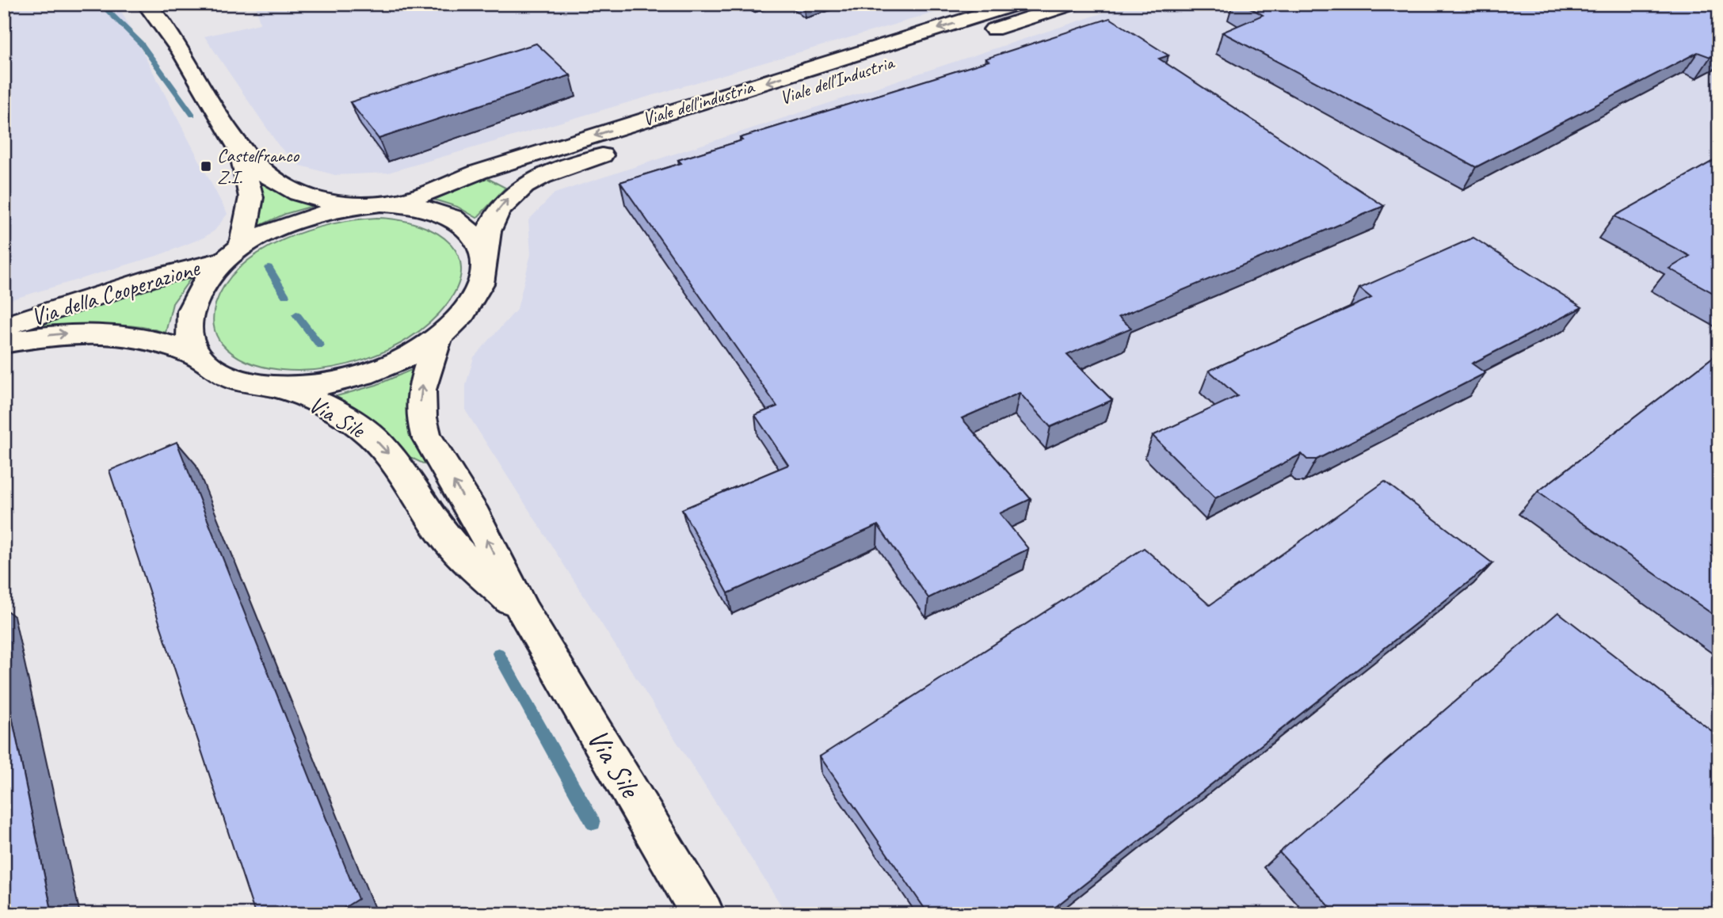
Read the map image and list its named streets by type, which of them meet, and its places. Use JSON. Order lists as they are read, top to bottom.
{
  "streets": {
    "street": [
      "Viale dell'Industria",
      "Viale dell'industria",
      "Via della Cooperazione",
      "Via Sile"
    ]
  },
  "crossings": [
    ["Viale dell'Industria", "Via della Cooperazione"],
    ["Viale dell'Industria", "Via Sile"],
    ["Viale dell'industria", "Via della Cooperazione"],
    ["Via della Cooperazione", "Via Sile"]
  ],
  "one_way": ["Viale dell'industria"],
  "places": {
    "transit": ["Castelfranco Z.I."]
  }
}
